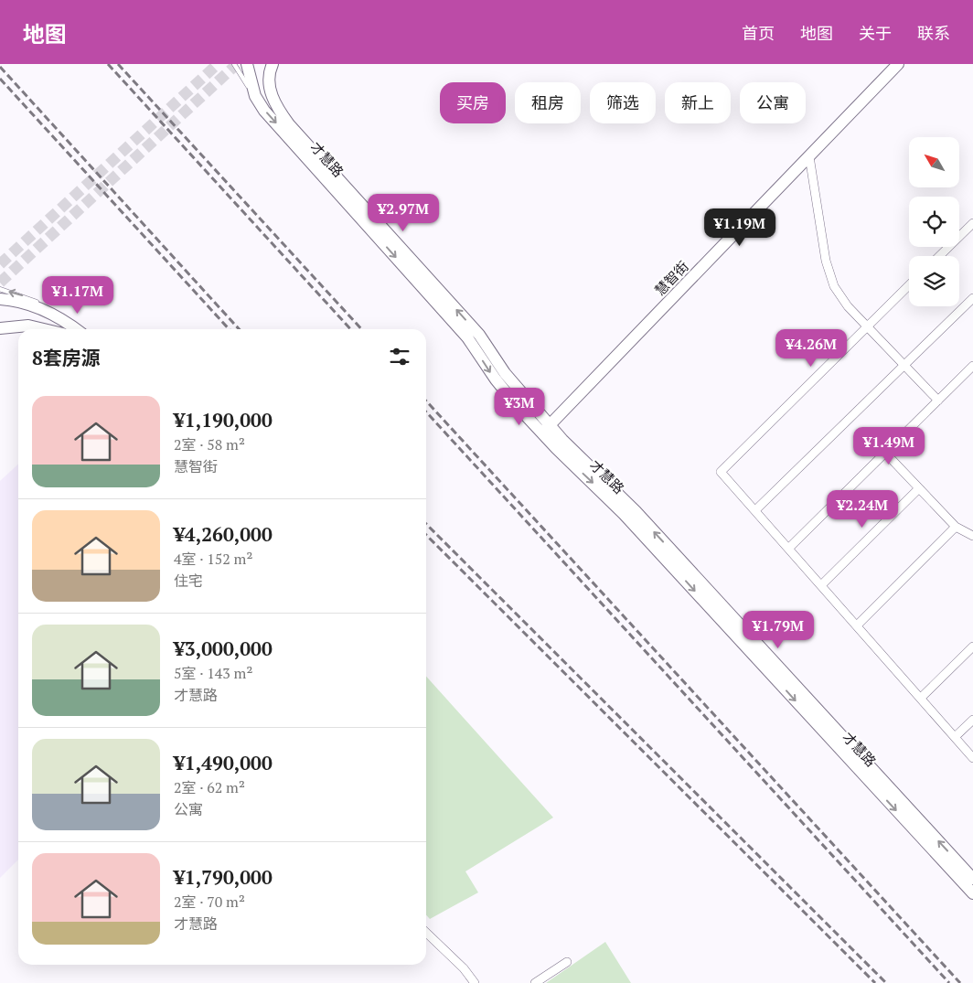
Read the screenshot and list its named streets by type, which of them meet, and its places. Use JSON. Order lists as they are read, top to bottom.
{
  "streets": {
    "street": ["才慧路", "慧智街"]
  },
  "crossings": [
    ["才慧路", "慧智街"]
  ],
  "north": "top left",
  "page": {
    "header": "地图",
    "nav": [
      "首页",
      "地图",
      "关于",
      "联系"
    ],
    "chip": [
      "买房",
      "租房",
      "筛选",
      "新上",
      "公寓"
    ],
    "price": [
      "¥2.97M",
      "¥1.19M",
      "¥1.17M",
      "¥4.26M",
      "¥3M",
      "¥1.49M",
      "¥2.24M",
      "¥1.79M"
    ],
    "heading": "8套房源",
    "list": [
      {
        "name": "¥1,190,000",
        "note": "2室 · 58 m² · 慧智街"
      },
      {
        "name": "¥4,260,000",
        "note": "4室 · 152 m² · 住宅"
      },
      {
        "name": "¥3,000,000",
        "note": "5室 · 143 m² · 才慧路"
      },
      {
        "name": "¥1,490,000",
        "note": "2室 · 62 m² · 公寓"
      },
      {
        "name": "¥1,790,000",
        "note": "2室 · 70 m² · 才慧路"
      }
    ]
  }
}
